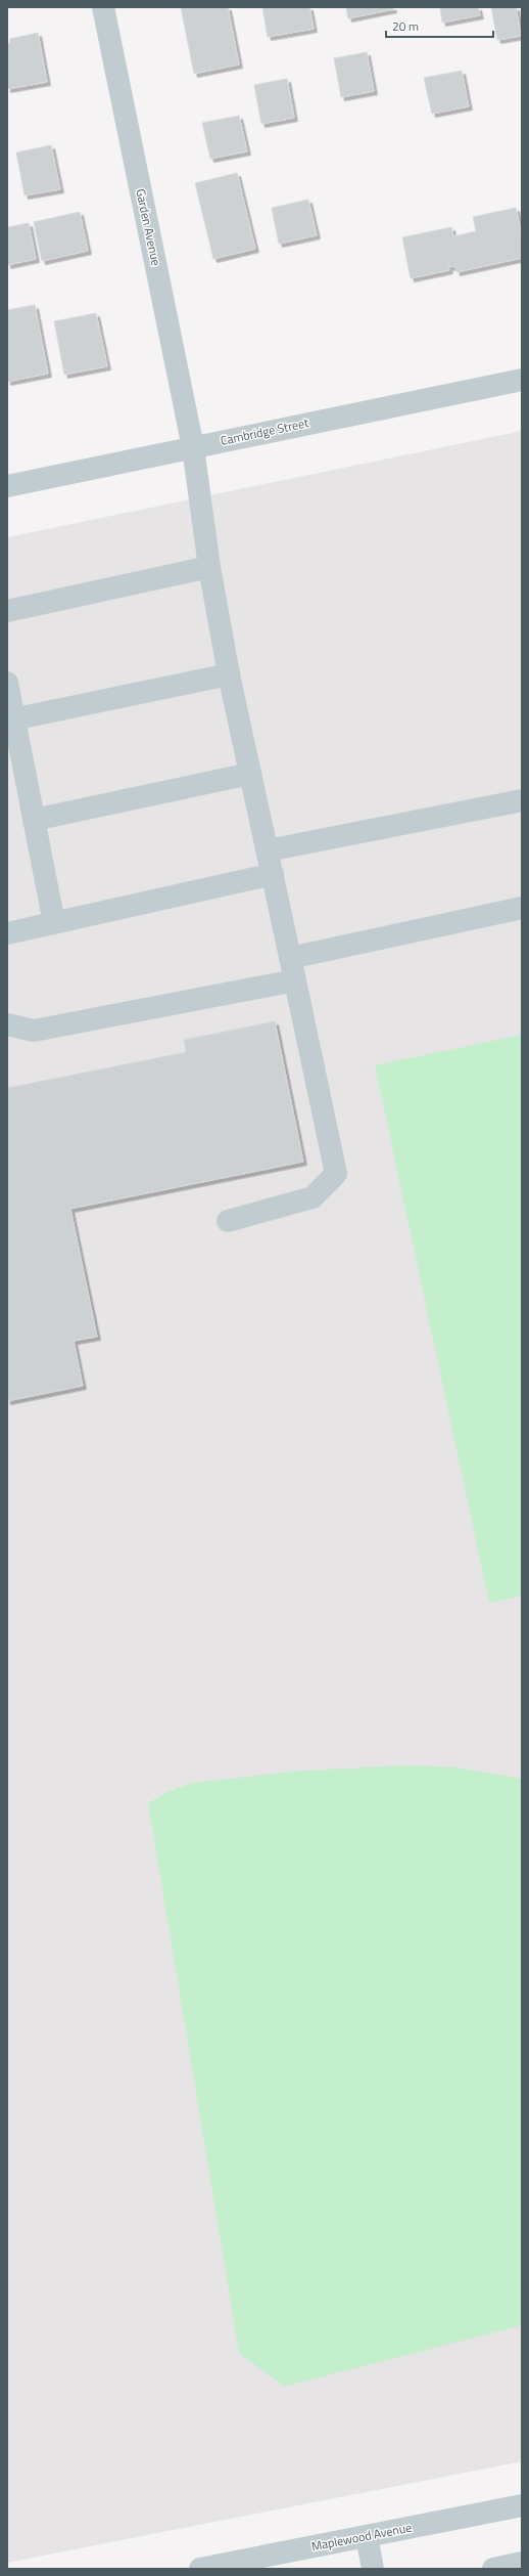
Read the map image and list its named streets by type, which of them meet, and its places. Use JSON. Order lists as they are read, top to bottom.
{
  "streets": {
    "street": ["Garden Avenue", "Cambridge Street", "Maplewood Avenue"]
  },
  "crossings": [
    ["Garden Avenue", "Cambridge Street"]
  ],
  "scale_bar": "20 m"
}
